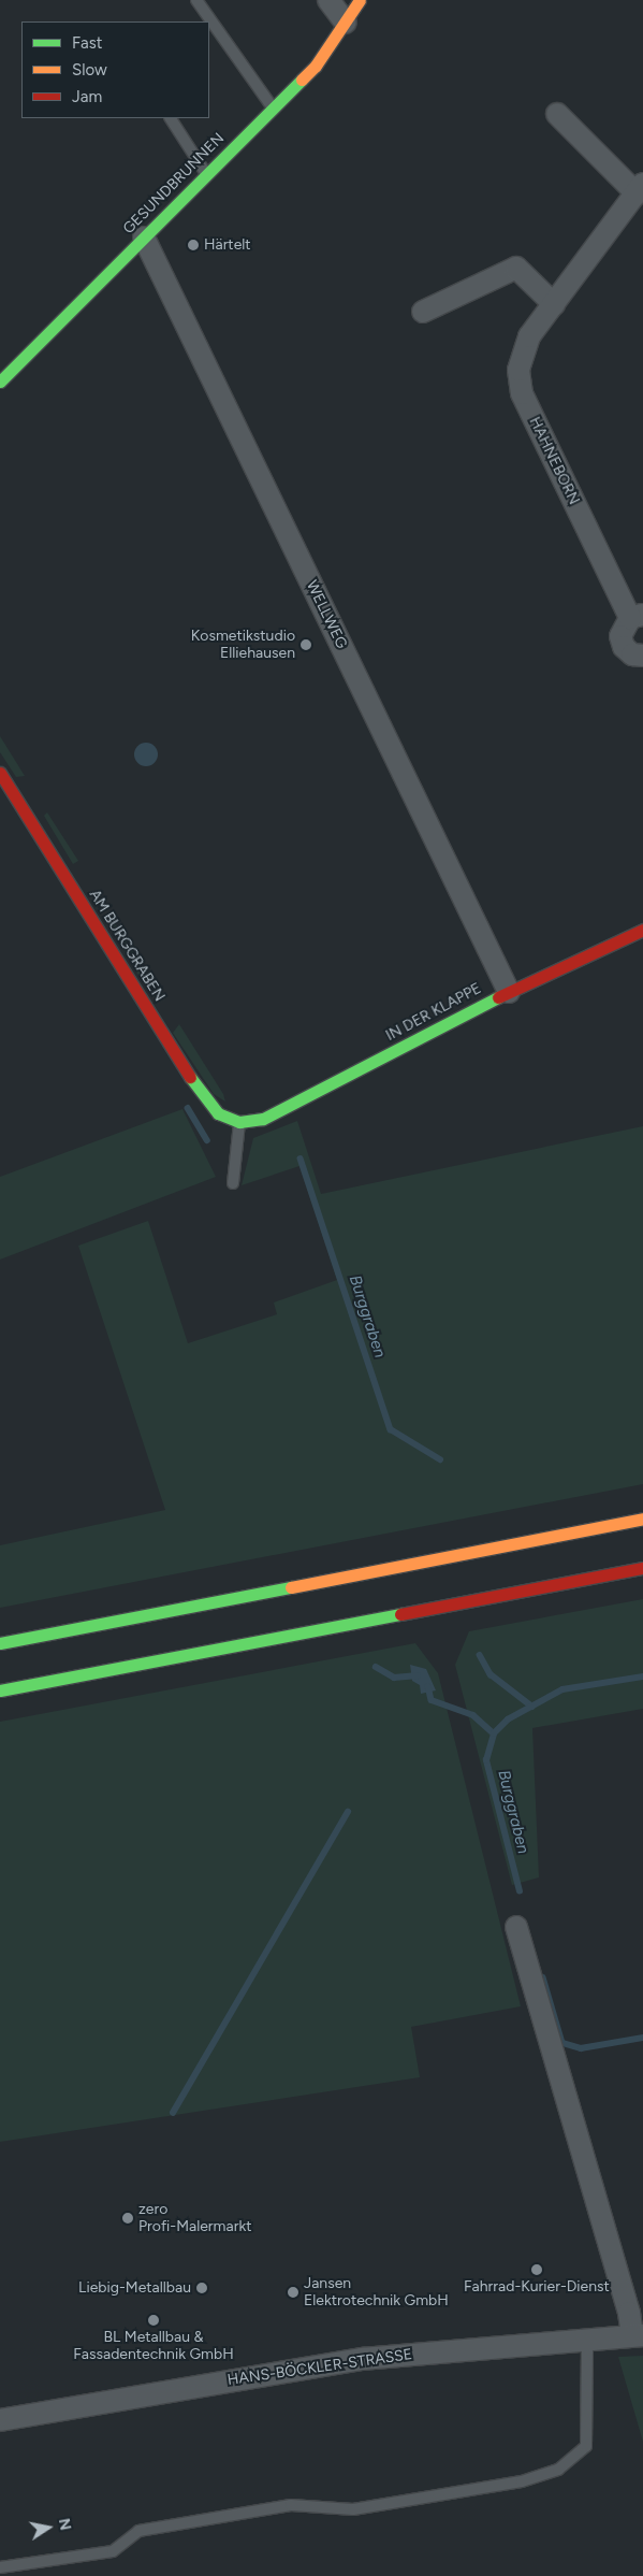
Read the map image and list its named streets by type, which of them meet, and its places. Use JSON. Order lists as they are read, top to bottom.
{
  "streets": {
    "main road": ["GESUNDBRUNNEN", "AM BURGGRABEN", "IN DER KLAPPE"],
    "street": ["HAHNEBORN", "WELLWEG", "HANS-BÖCKLER-STRASSE"]
  },
  "crossings": [
    ["GESUNDBRUNNEN", "WELLWEG"],
    ["WELLWEG", "IN DER KLAPPE"],
    ["AM BURGGRABEN", "IN DER KLAPPE"]
  ],
  "water": ["Burggraben"],
  "places": [
    "Härtelt",
    "Kosmetikstudio Elliehausen",
    "zero Profi-Malermarkt",
    "Fahrrad-Kurier-Dienst",
    "Liebig-Metallbau",
    "Jansen Elektrotechnik GmbH",
    "BL Metallbau & Fassadentechnik GmbH"
  ],
  "legend": ["Fast", "Slow", "Jam"],
  "north": "right"
}
